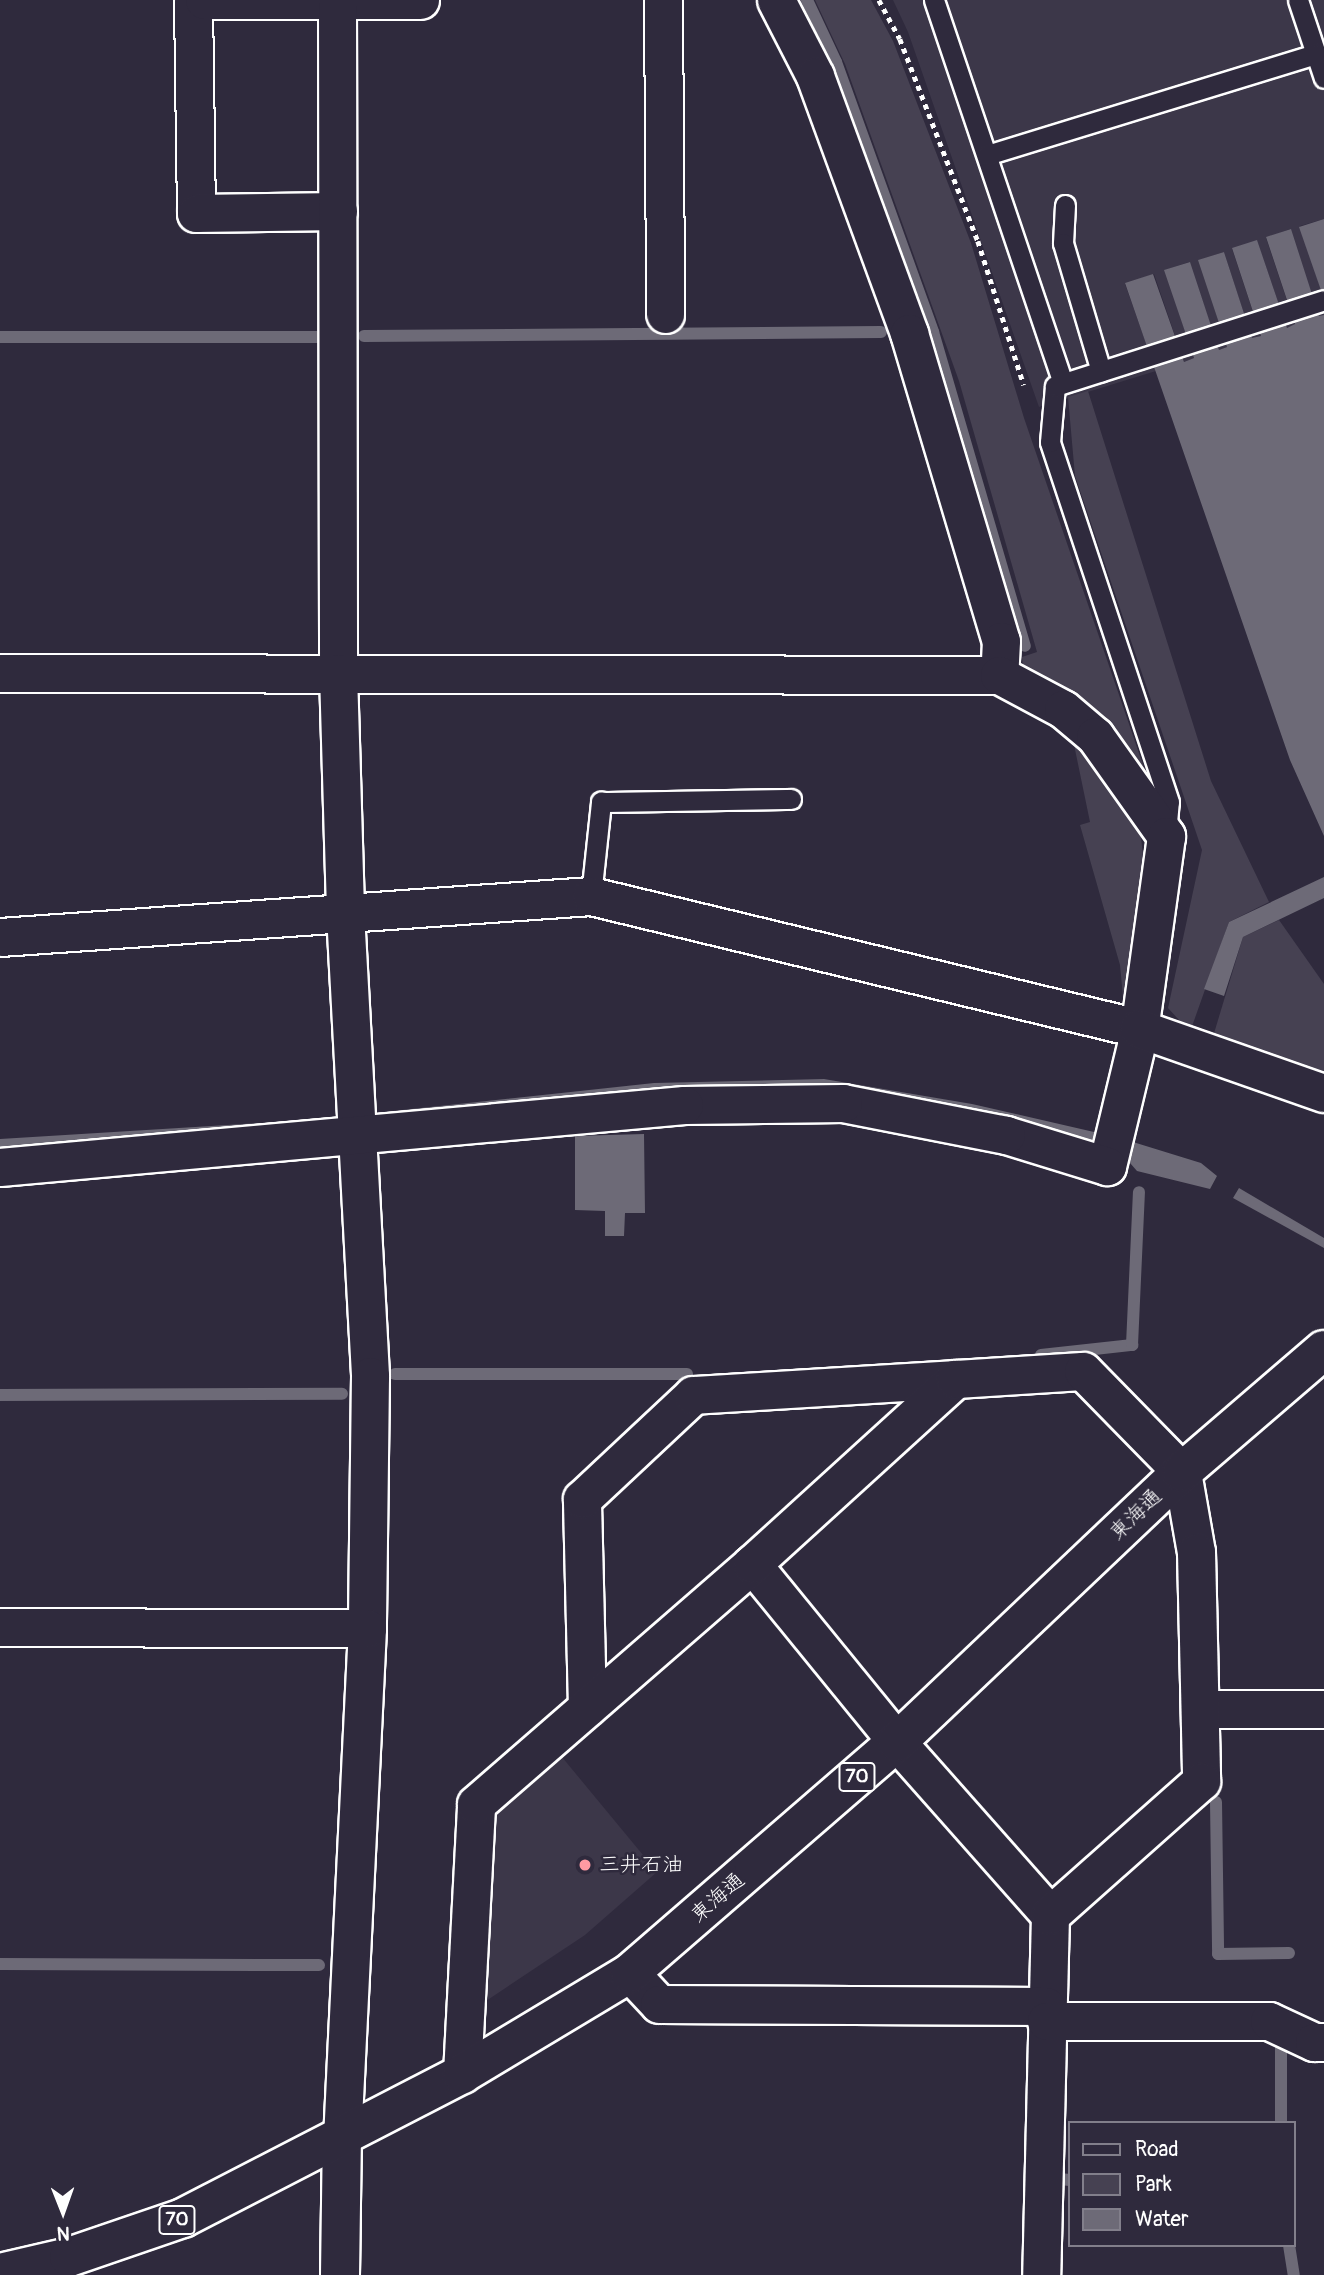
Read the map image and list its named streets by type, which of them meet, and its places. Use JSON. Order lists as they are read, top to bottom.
{
  "streets": {
    "main road": ["東海通", "70"]
  },
  "places": ["三井石油"],
  "legend": ["Road", "Park", "Water"],
  "north": "bottom"
}
